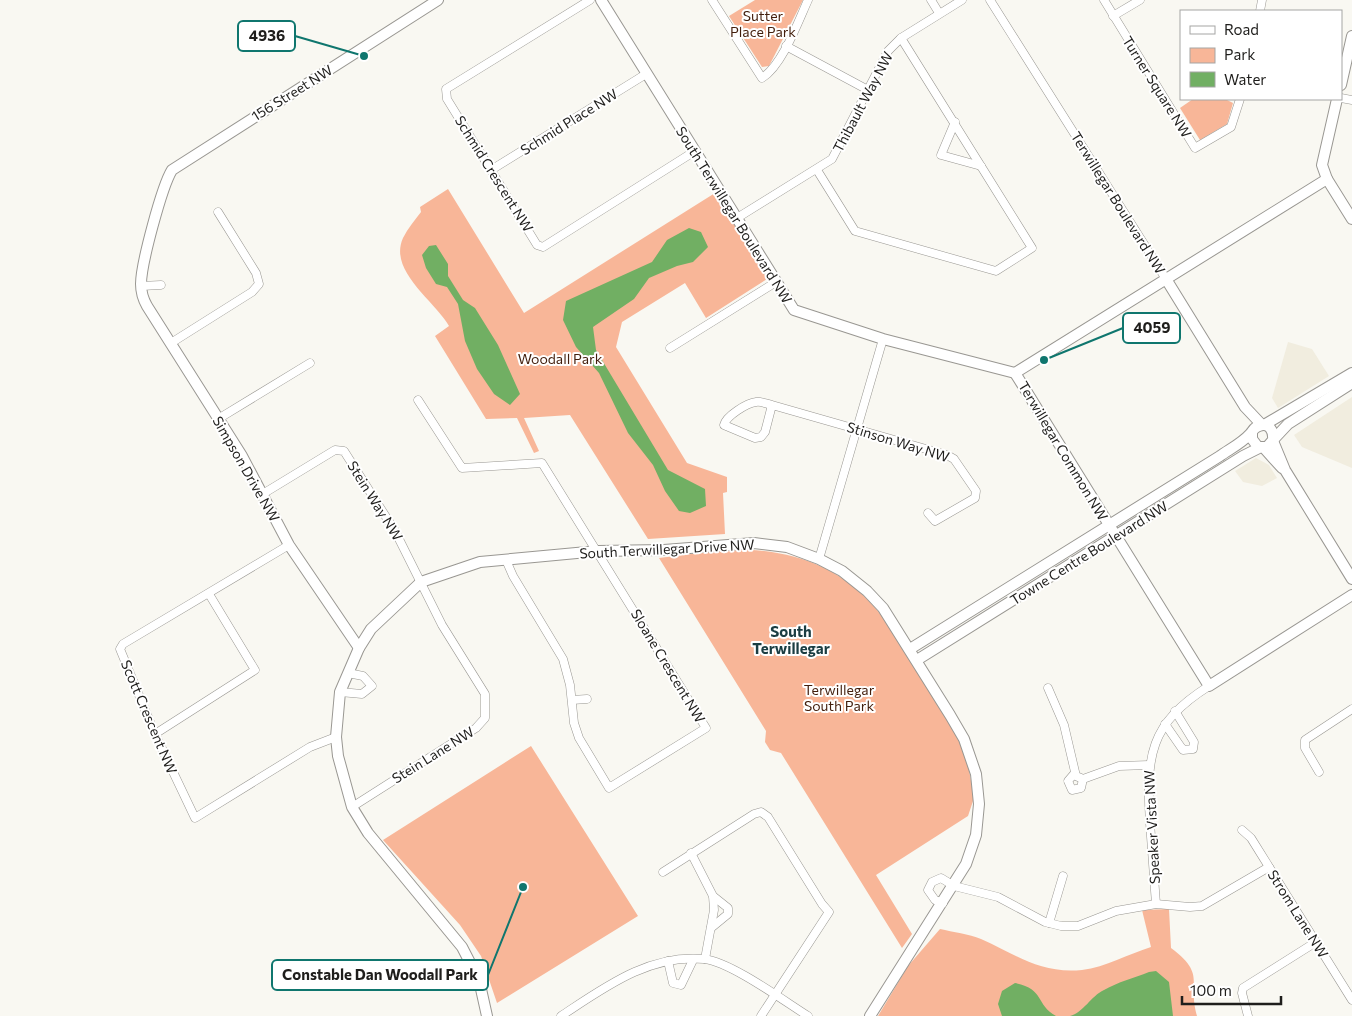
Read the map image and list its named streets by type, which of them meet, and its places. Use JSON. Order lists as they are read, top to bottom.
{
  "streets": {
    "street": [
      "Turner Square NW",
      "156 Street NW",
      "Thibault Way NW",
      "Schmid Place NW",
      "Schmid Crescent NW",
      "Terwillegar Boulevard NW",
      "South Terwillegar Boulevard NW",
      "Stinson Way NW",
      "Terwillegar Common NW",
      "Simpson Drive NW",
      "Stein Way NW",
      "South Terwillegar Drive NW",
      "Towne Centre Boulevard NW",
      "Sloane Crescent NW",
      "Scott Crescent NW",
      "Stein Lane NW",
      "Speaker Vista NW",
      "Strom Lane NW"
    ]
  },
  "crossings": [
    ["156 Street NW", "Simpson Drive NW"],
    ["Thibault Way NW", "South Terwillegar Boulevard NW"],
    ["Schmid Place NW", "Schmid Crescent NW"],
    ["Schmid Place NW", "South Terwillegar Boulevard NW"],
    ["Schmid Crescent NW", "South Terwillegar Boulevard NW"],
    ["Terwillegar Boulevard NW", "Terwillegar Common NW"],
    ["Terwillegar Boulevard NW", "Towne Centre Boulevard NW"],
    ["South Terwillegar Boulevard NW", "Terwillegar Common NW"],
    ["Terwillegar Common NW", "Towne Centre Boulevard NW"],
    ["Terwillegar Common NW", "Speaker Vista NW"],
    ["Simpson Drive NW", "Stein Way NW"],
    ["Simpson Drive NW", "South Terwillegar Drive NW"],
    ["Simpson Drive NW", "Scott Crescent NW"],
    ["Stein Way NW", "South Terwillegar Drive NW"],
    ["Stein Way NW", "Stein Lane NW"],
    ["South Terwillegar Drive NW", "Towne Centre Boulevard NW"],
    ["South Terwillegar Drive NW", "Sloane Crescent NW"],
    ["South Terwillegar Drive NW", "Scott Crescent NW"],
    ["South Terwillegar Drive NW", "Stein Lane NW"]
  ],
  "districts": ["South Terwillegar"],
  "parks": ["Sutter Place Park", "Woodall Park", "Terwillegar South Park"],
  "places": ["4936", "4059", "Constable Dan Woodall Park"],
  "legend": ["Road", "Park", "Water"],
  "scale_bar": "100 m"
}
